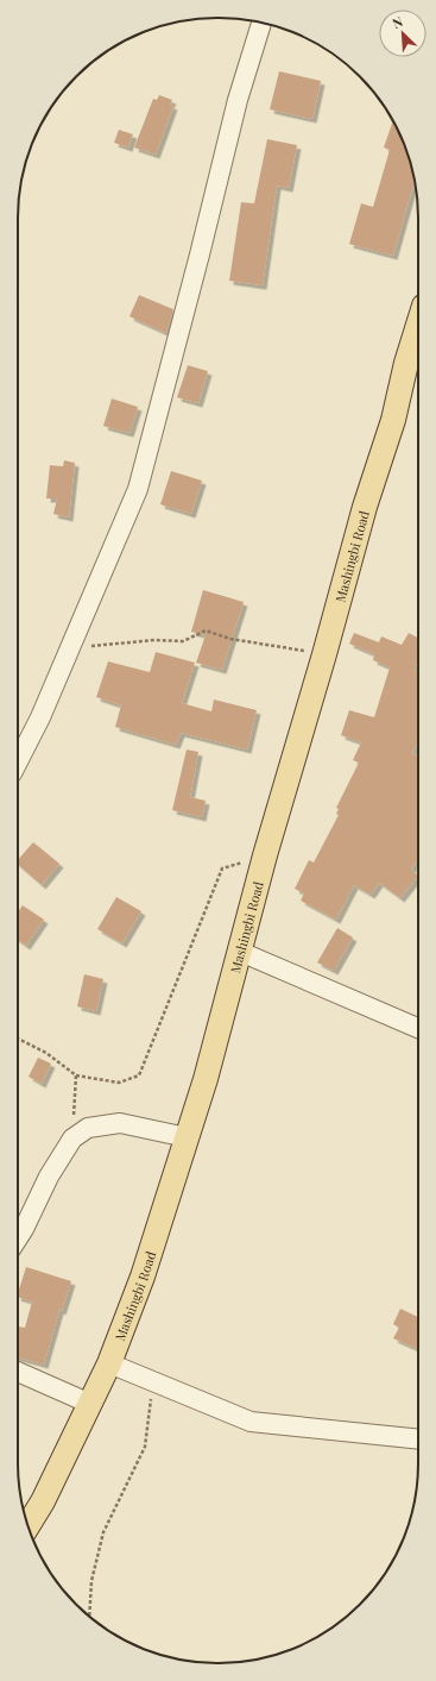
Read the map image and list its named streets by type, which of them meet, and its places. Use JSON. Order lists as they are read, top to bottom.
{
  "streets": {
    "main road": ["Mashingbi Road"]
  },
  "north": "top left"
}
